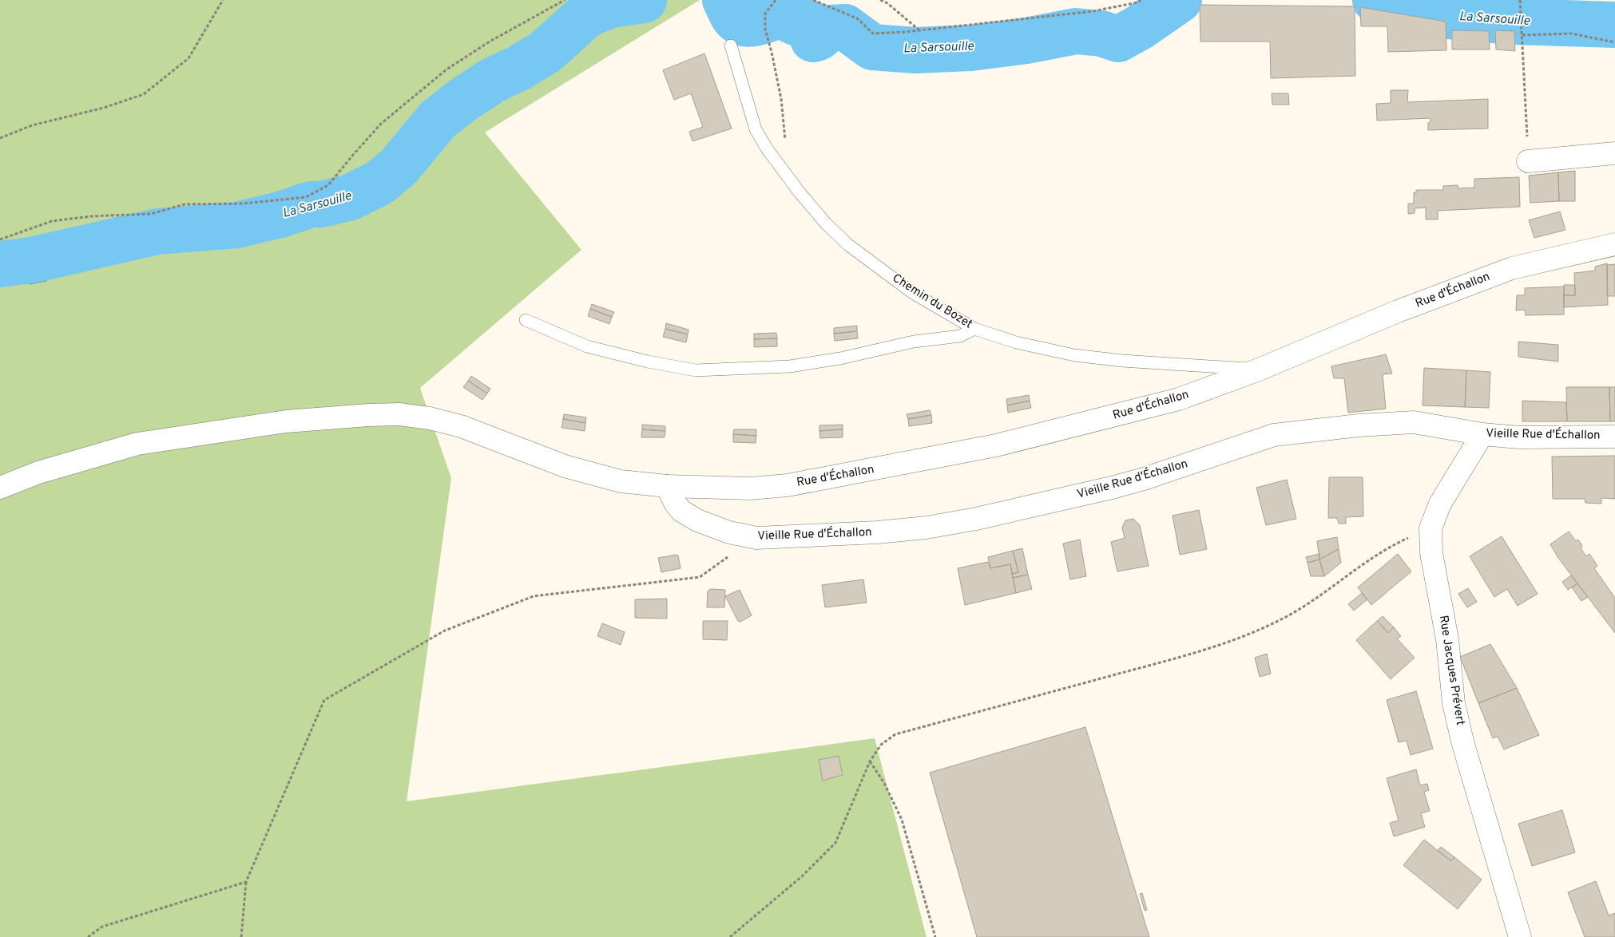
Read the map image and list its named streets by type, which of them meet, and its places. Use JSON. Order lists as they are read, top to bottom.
{
  "streets": {
    "main road": ["Rue d'Échallon", "Vieille Rue d'Échallon", "Rue Jacques Prévert"],
    "lane": ["Chemin du Bozet"]
  },
  "crossings": [
    ["Rue d'Échallon", "Chemin du Bozet"],
    ["Rue d'Échallon", "Vieille Rue d'Échallon"],
    ["Vieille Rue d'Échallon", "Rue Jacques Prévert"]
  ],
  "water": ["La Sarsouille"]
}
